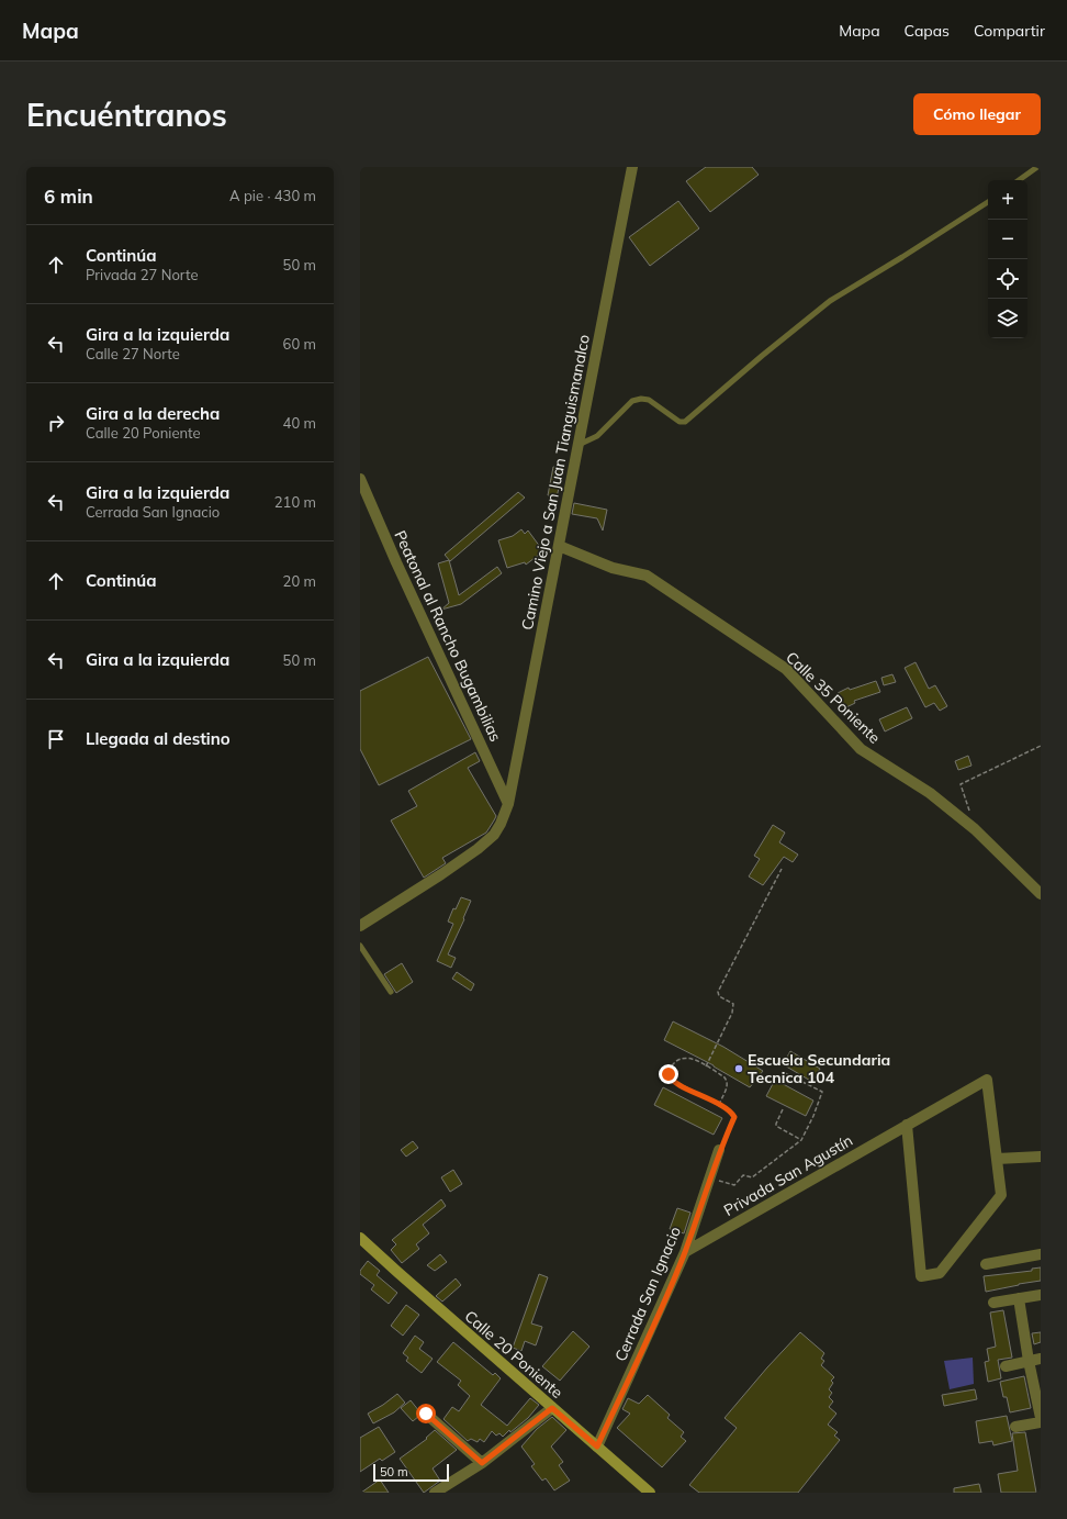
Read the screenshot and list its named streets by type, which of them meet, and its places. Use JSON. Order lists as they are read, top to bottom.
{
  "streets": {
    "main road": ["Calle 20 Poniente"],
    "street": [
      "Camino Viejo a San Juan Tianguismanalco",
      "Peatonal al Rancho Bugambilias",
      "Calle 35 Poniente",
      "Privada San Agustín",
      "Cerrada San Ignacio"
    ]
  },
  "crossings": [
    ["Camino Viejo a San Juan Tianguismanalco", "Peatonal al Rancho Bugambilias"],
    ["Camino Viejo a San Juan Tianguismanalco", "Calle 35 Poniente"],
    ["Privada San Agustín", "Cerrada San Ignacio"],
    ["Cerrada San Ignacio", "Calle 20 Poniente"]
  ],
  "places": ["Escuela Secundaria Tecnica 104"],
  "scale_bar": "50 m",
  "page": {
    "header": "Mapa",
    "nav": ["Mapa", "Capas", "Compartir"],
    "buttons": "Cómo llegar",
    "title": "Encuéntranos",
    "heading": ["6 min", "A pie · 430 m"],
    "map_buttons": ["+", "−"],
    "list": [
      ["Continúa", "Privada 27 Norte", "50 m"],
      ["Gira a la izquierda", "Calle 27 Norte", "60 m"],
      ["Gira a la derecha", "Calle 20 Poniente", "40 m"],
      ["Gira a la izquierda", "Cerrada San Ignacio", "210 m"],
      ["Continúa", "20 m"],
      ["Gira a la izquierda", "50 m"],
      "Llegada al destino"
    ],
    "scale": "50 m"
  }
}
